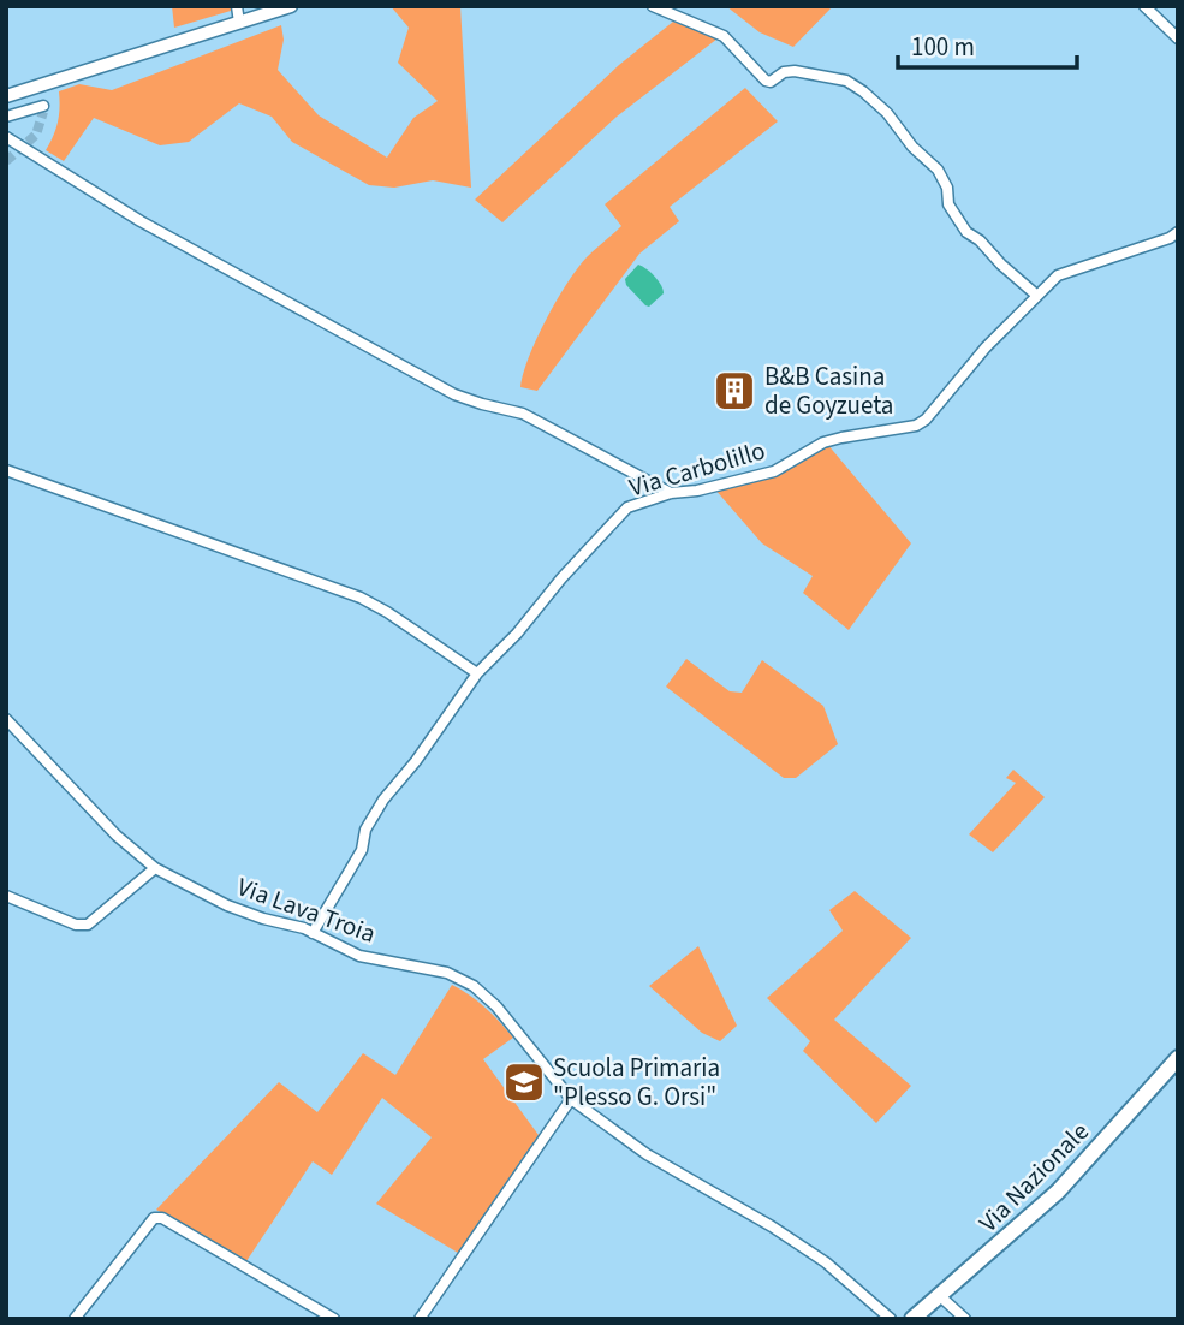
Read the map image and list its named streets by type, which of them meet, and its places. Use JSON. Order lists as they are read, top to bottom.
{
  "streets": {
    "main road": ["Via Nazionale"],
    "street": ["Via Carbolillo", "Via Lava Troia"]
  },
  "crossings": [
    ["Via Carbolillo", "Via Lava Troia"]
  ],
  "places": {
    "building": ["B&B Casina de Goyzueta"],
    "school or university": ["Scuola Primaria \"Plesso G. Orsi\""]
  },
  "scale_bar": "100 m"
}
